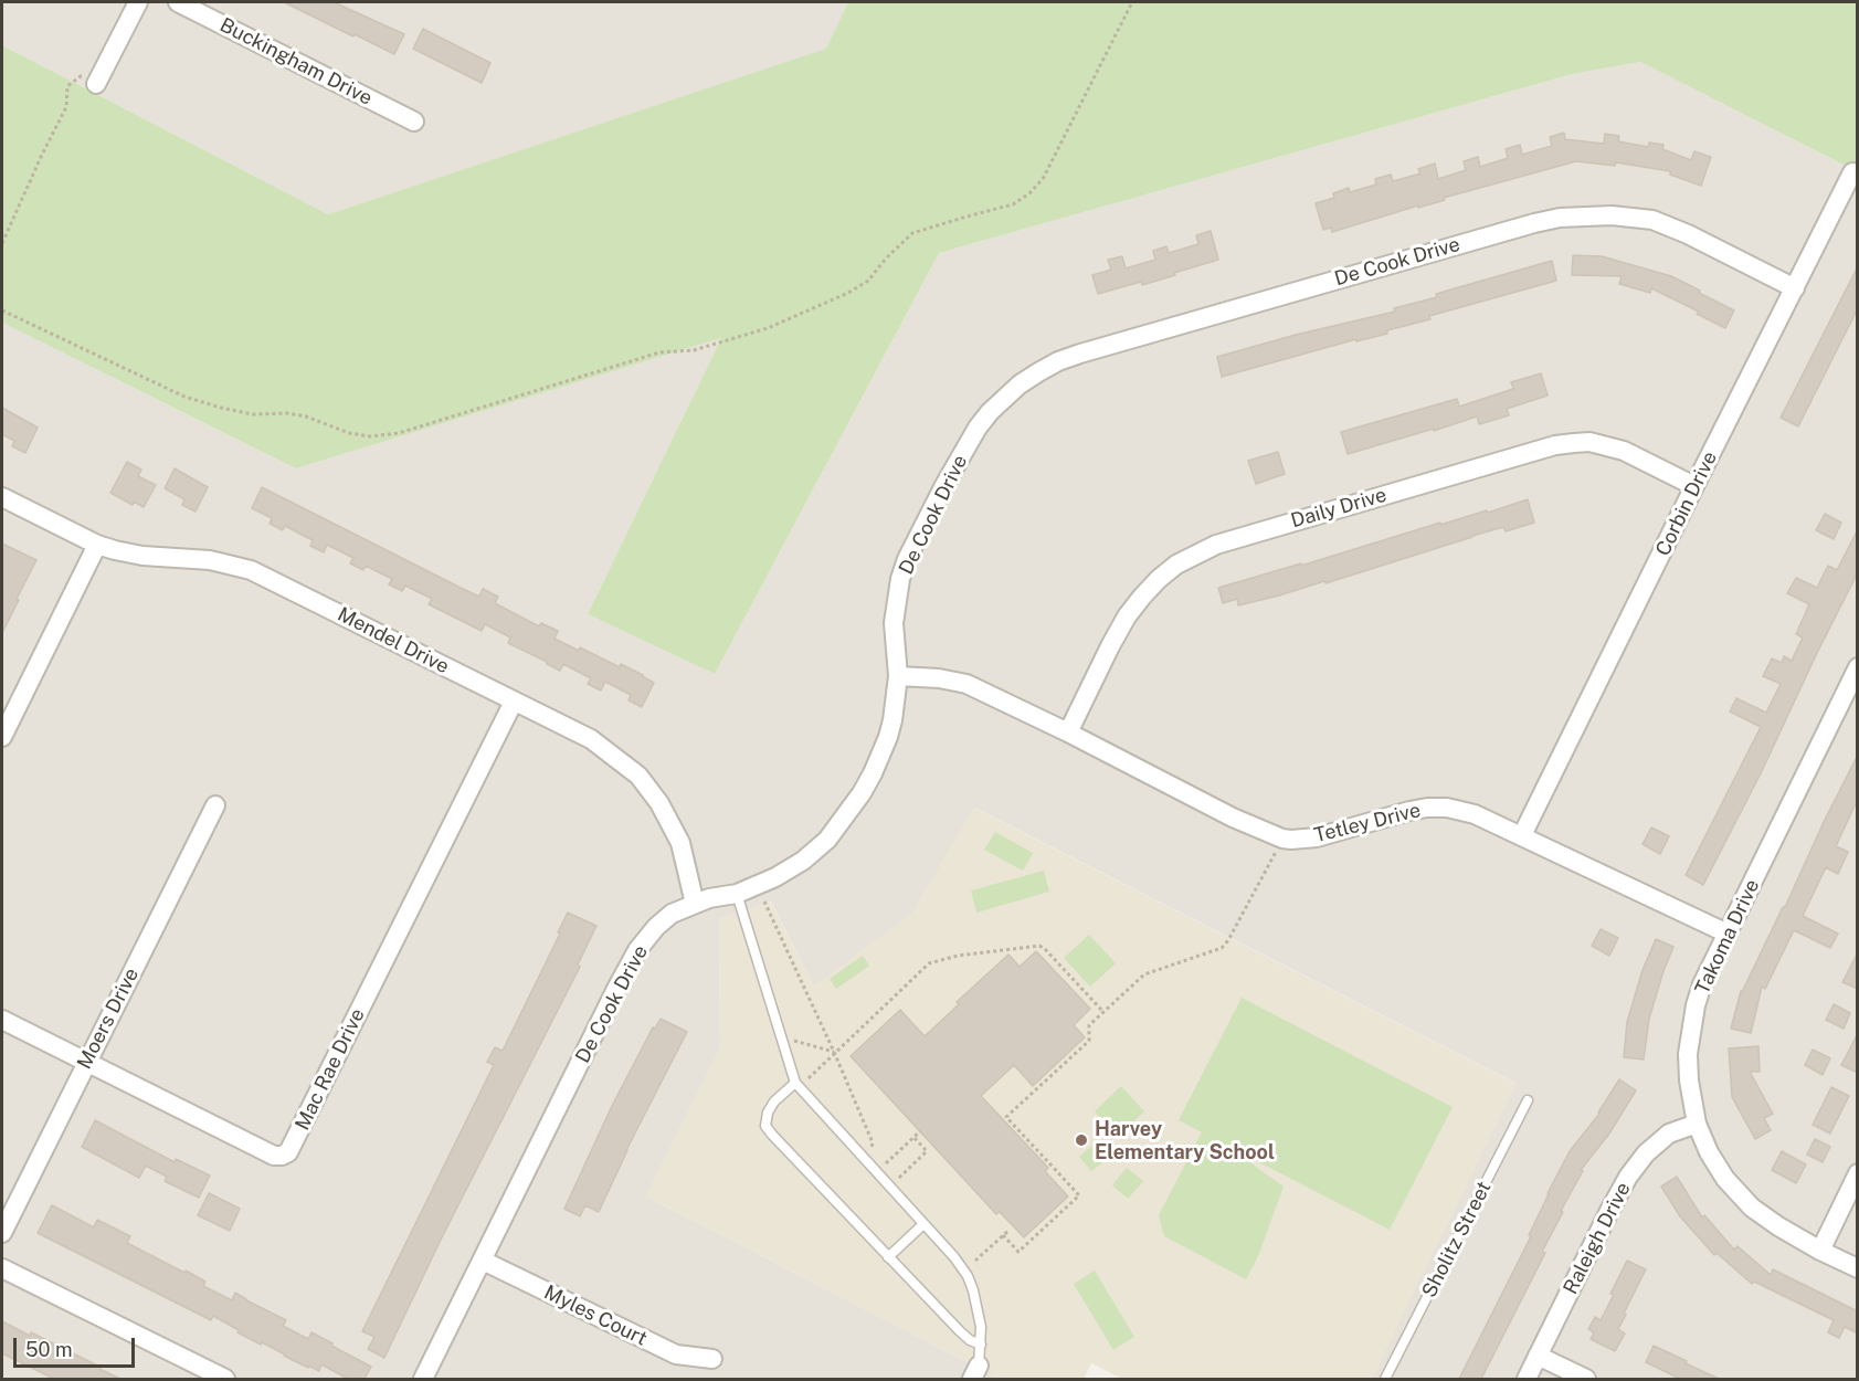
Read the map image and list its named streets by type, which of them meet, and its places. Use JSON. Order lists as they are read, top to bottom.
{
  "streets": {
    "street": [
      "Buckingham Drive",
      "De Cook Drive",
      "Corbin Drive",
      "Daily Drive",
      "Mendel Drive",
      "Tetley Drive",
      "Takoma Drive",
      "Moers Drive",
      "Mac Rae Drive",
      "Raleigh Drive",
      "Myles Court"
    ],
    "lane": ["Sholitz Street"]
  },
  "crossings": [
    ["De Cook Drive", "Corbin Drive"],
    ["De Cook Drive", "Mendel Drive"],
    ["De Cook Drive", "Tetley Drive"],
    ["De Cook Drive", "Myles Court"],
    ["Corbin Drive", "Daily Drive"],
    ["Corbin Drive", "Tetley Drive"],
    ["Daily Drive", "Tetley Drive"],
    ["Mendel Drive", "Mac Rae Drive"],
    ["Tetley Drive", "Takoma Drive"],
    ["Takoma Drive", "Raleigh Drive"],
    ["Moers Drive", "Mac Rae Drive"]
  ],
  "places": ["Harvey Elementary School"],
  "scale_bar": "50 m"
}
